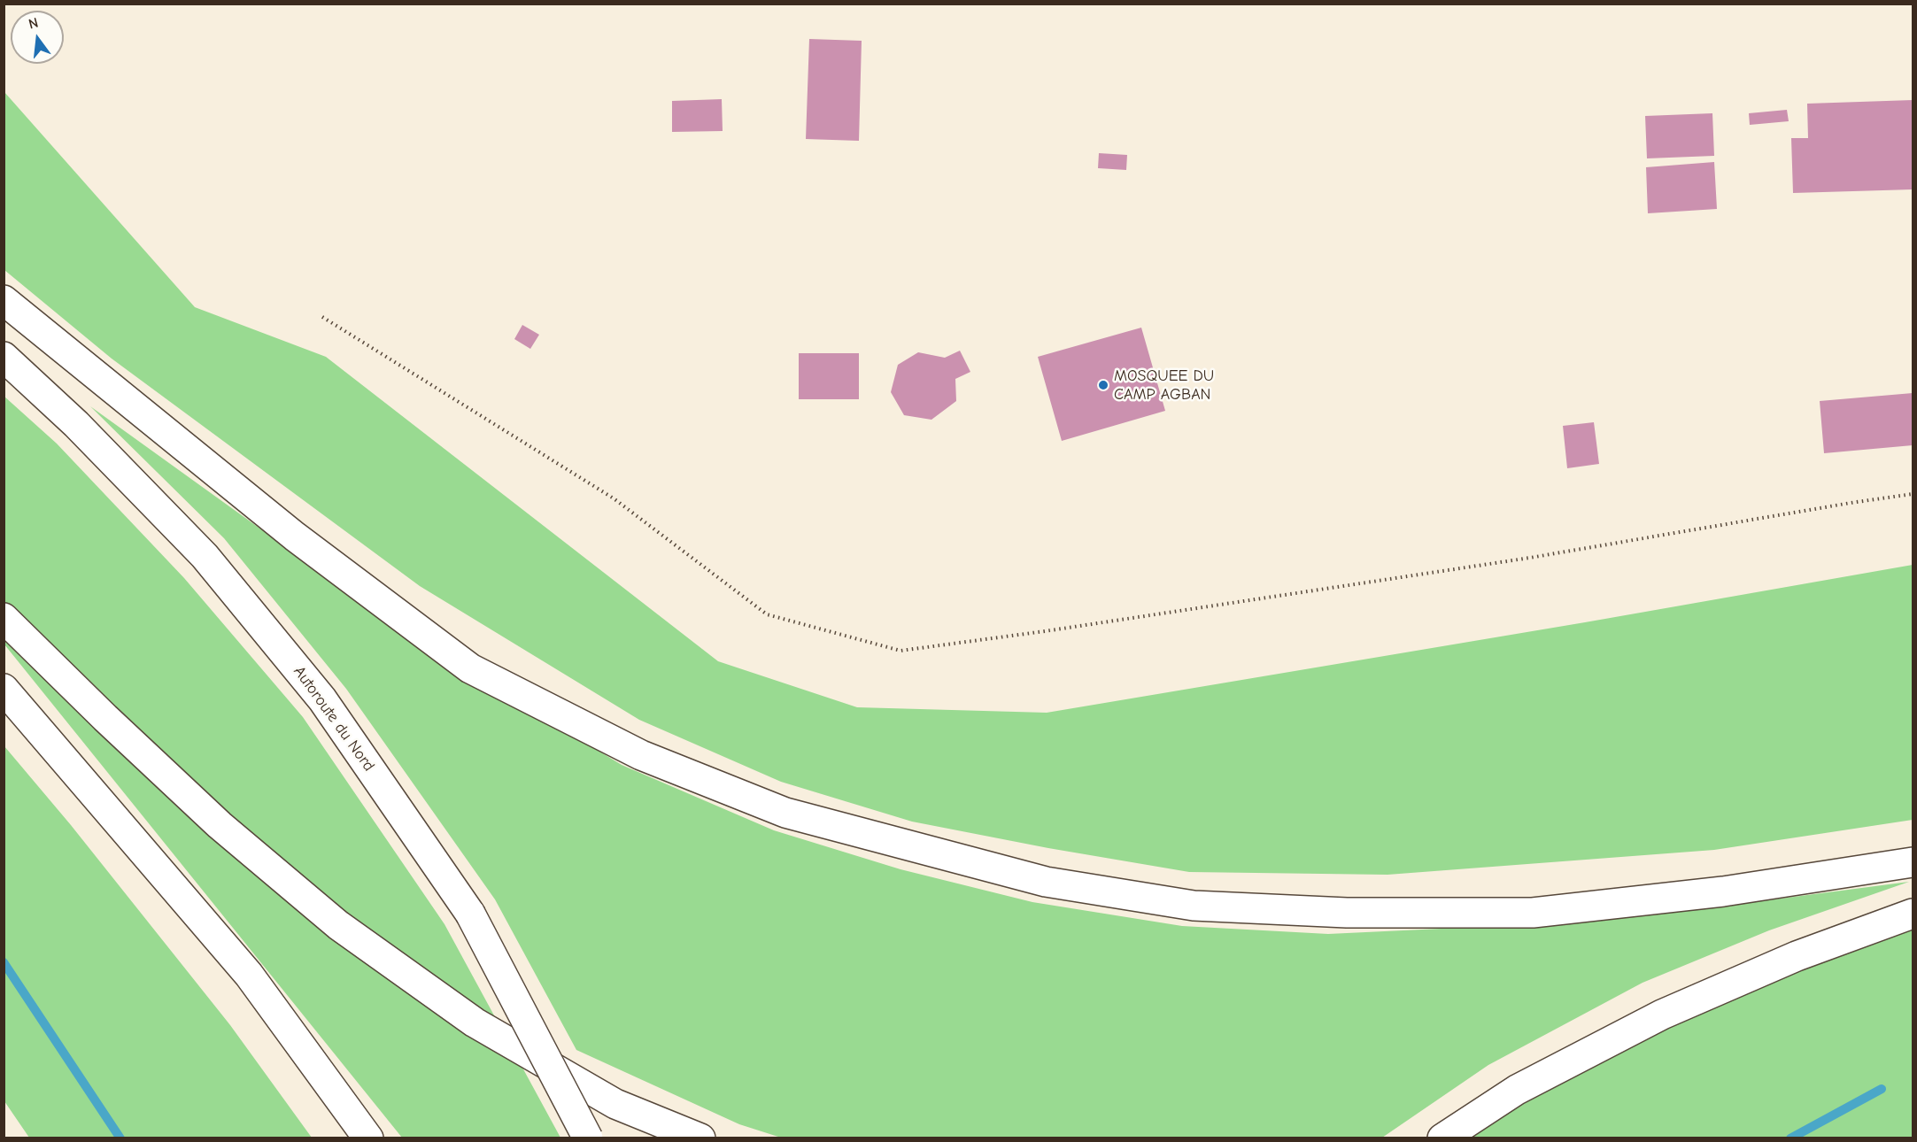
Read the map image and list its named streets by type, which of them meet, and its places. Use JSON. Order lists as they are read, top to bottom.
{
  "streets": {
    "highway": ["Autoroute du Nord"]
  },
  "places": ["MOSQUEE DU CAMP AGBAN"],
  "north": "top"
}
